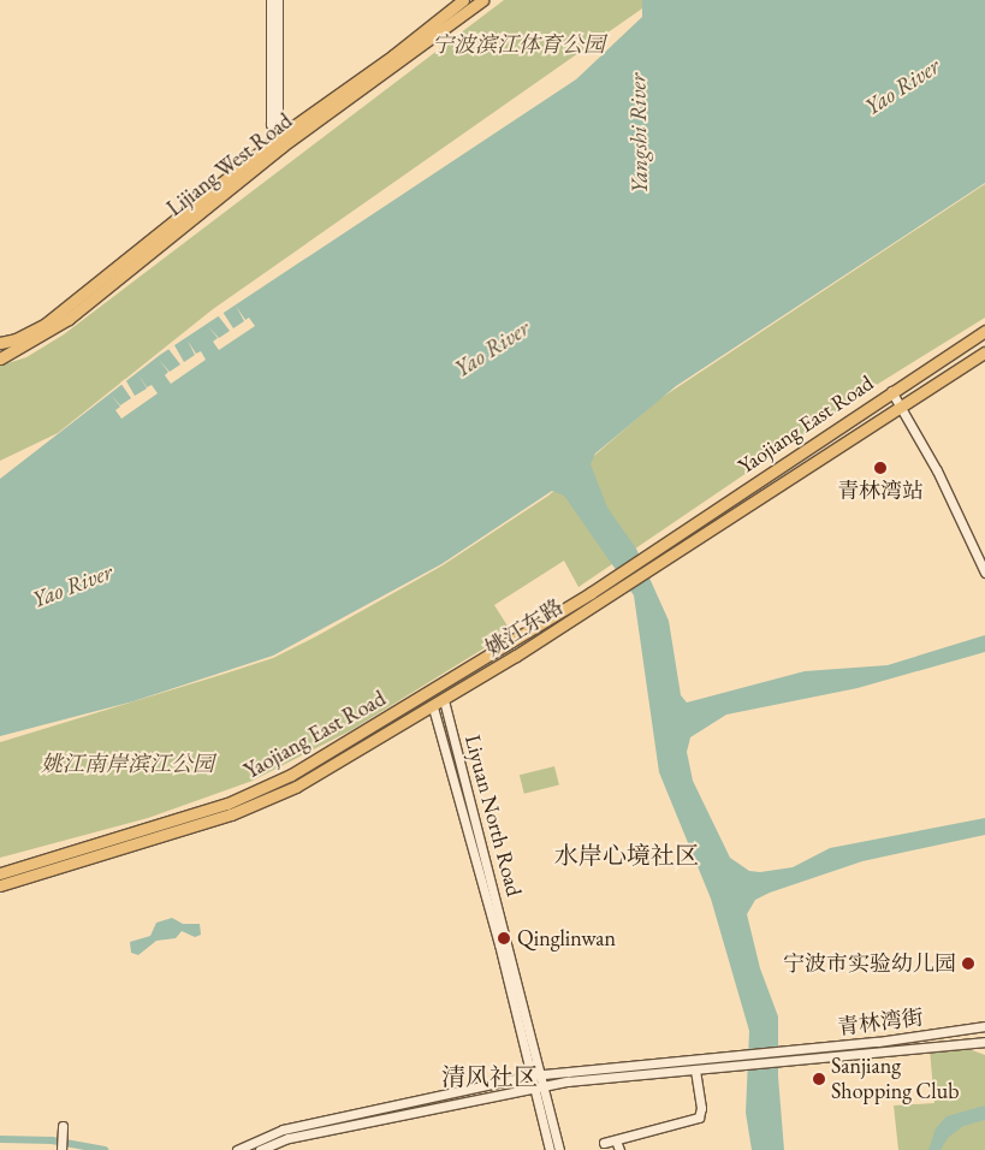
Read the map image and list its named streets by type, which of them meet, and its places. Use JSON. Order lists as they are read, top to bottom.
{
  "streets": {
    "main road": ["Lijiang West Road", "Yaojiang East Road", "姚江东路"],
    "street": ["Liyuan North Road", "青林湾街"]
  },
  "crossings": [
    ["Yaojiang East Road", "姚江东路"],
    ["Yaojiang East Road", "Liyuan North Road"],
    ["姚江东路", "Liyuan North Road"],
    ["Liyuan North Road", "青林湾街"]
  ],
  "districts": ["水岸心境社区", "清风社区"],
  "water": ["Yao River", "Yangshi River"],
  "parks": ["宁波滨江体育公园", "姚江南岸滨江公园"],
  "places": [
    "青林湾站",
    "Qinglinwan",
    "宁波市实验幼儿园",
    "Sanjiang Shopping Club"
  ]
}
